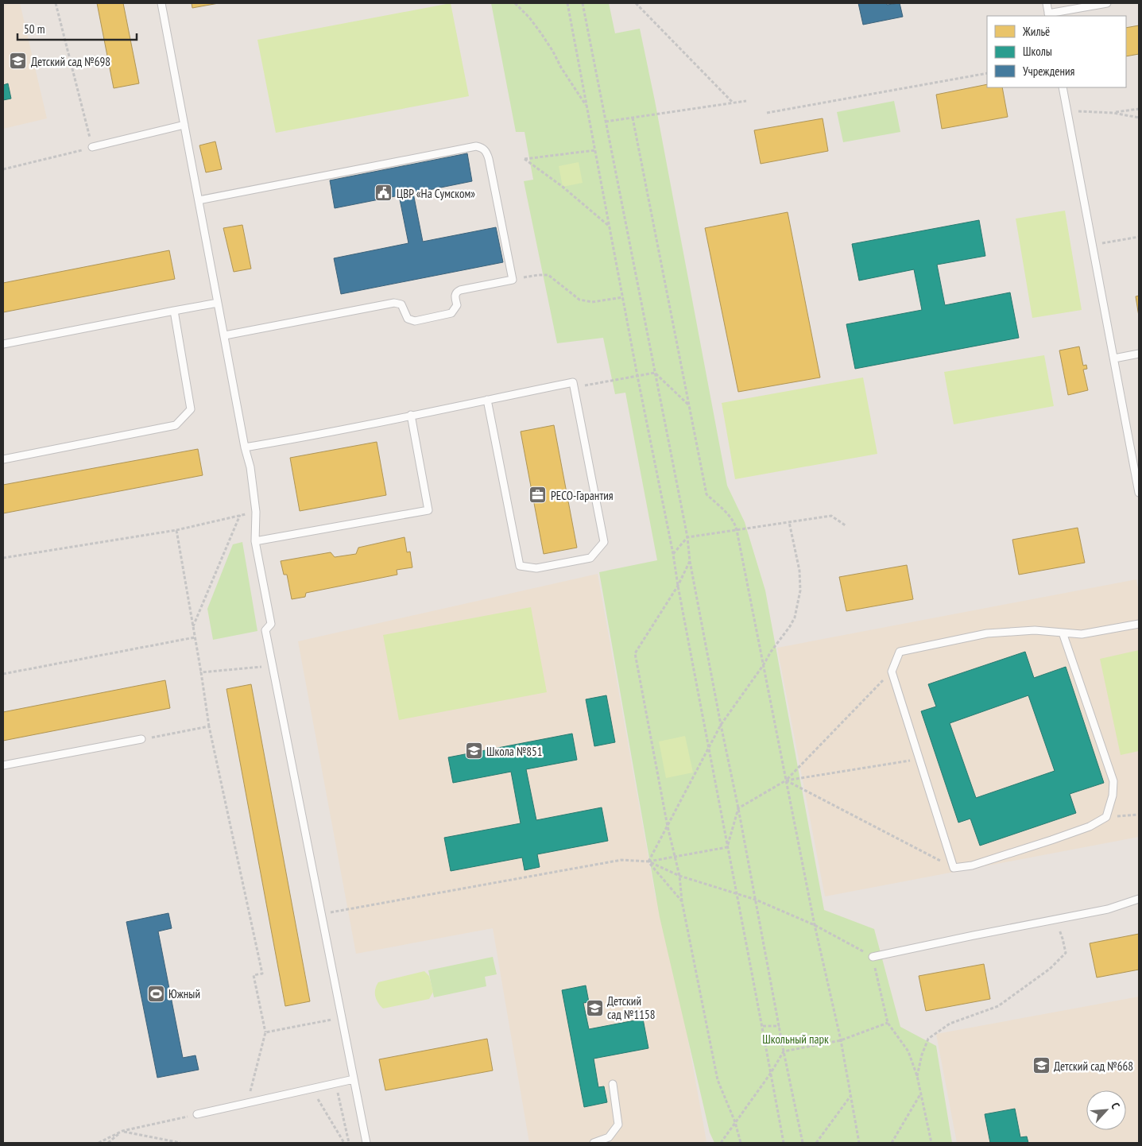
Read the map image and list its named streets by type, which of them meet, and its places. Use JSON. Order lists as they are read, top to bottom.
{
  "parks": ["Школьный парк"],
  "places": {
    "school or university": [
      "Детский сад №698",
      "Школа №851",
      "Детский сад №1158",
      "Детский сад №668"
    ],
    "public building": ["ЦВР «На Сумском»"],
    "office": ["РЕСО-Гарантия"],
    "sports": ["Южный"]
  },
  "legend": ["Жильё", "Школы", "Учреждения"],
  "scale_bar": "50 m",
  "north": "top right"
}
